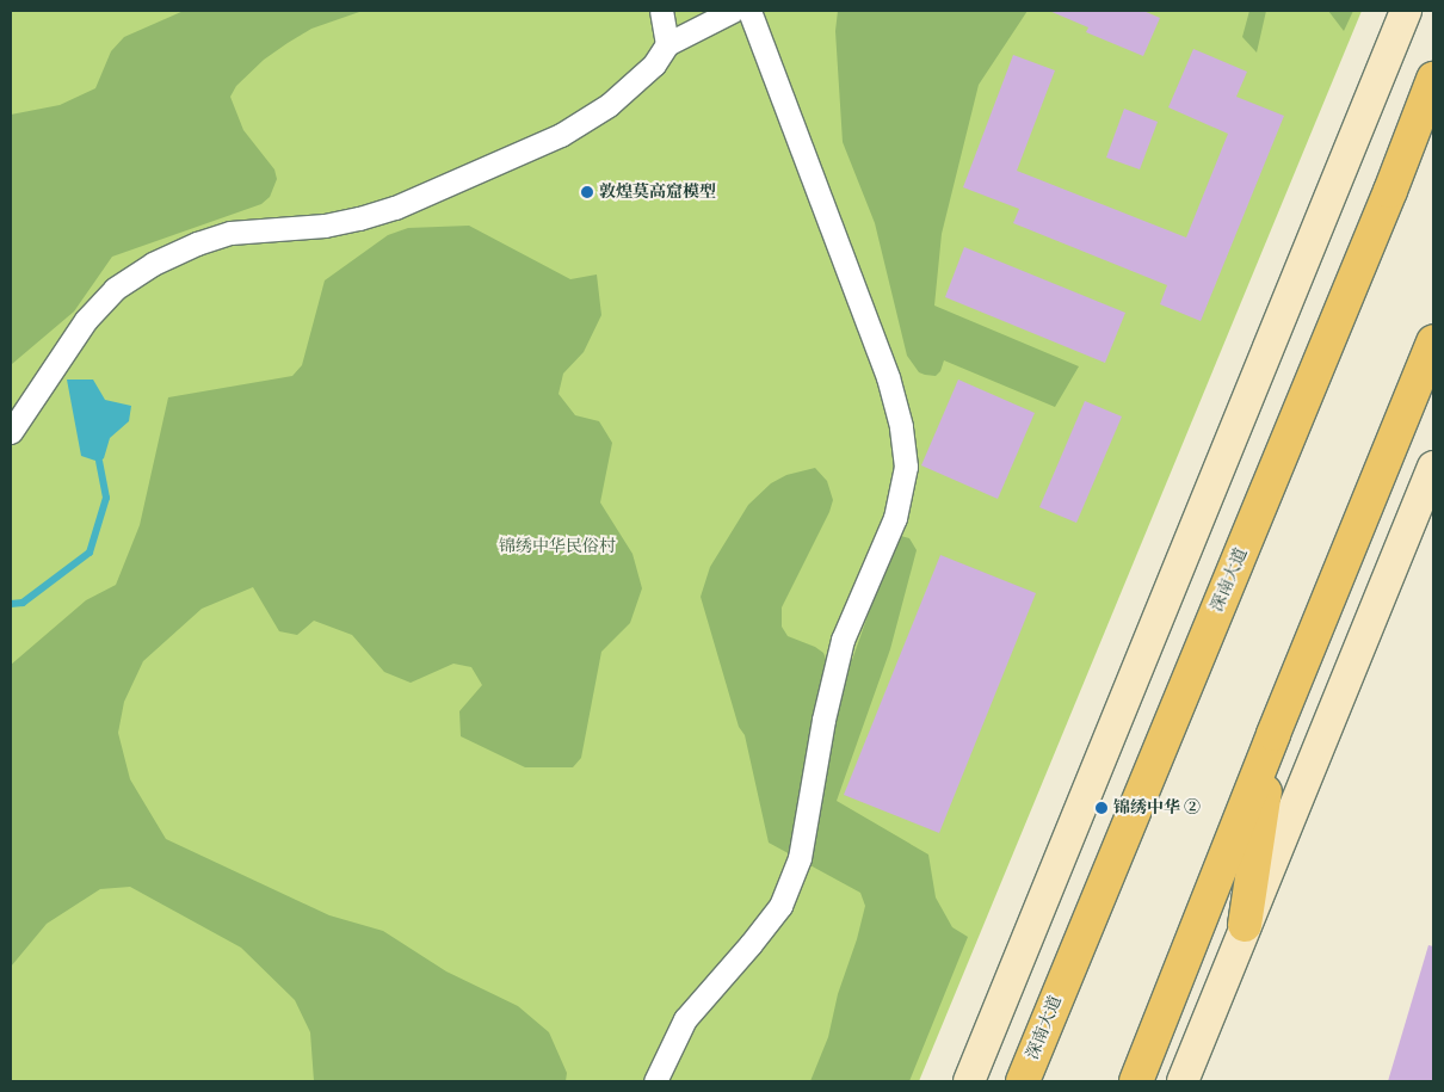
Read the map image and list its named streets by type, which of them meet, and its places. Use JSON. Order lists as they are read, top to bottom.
{
  "streets": {
    "main road": ["深南大道"]
  },
  "parks": ["锦绣中华民俗村"],
  "places": ["敦煌莫高窟模型", "锦绣中华 ②"]
}
